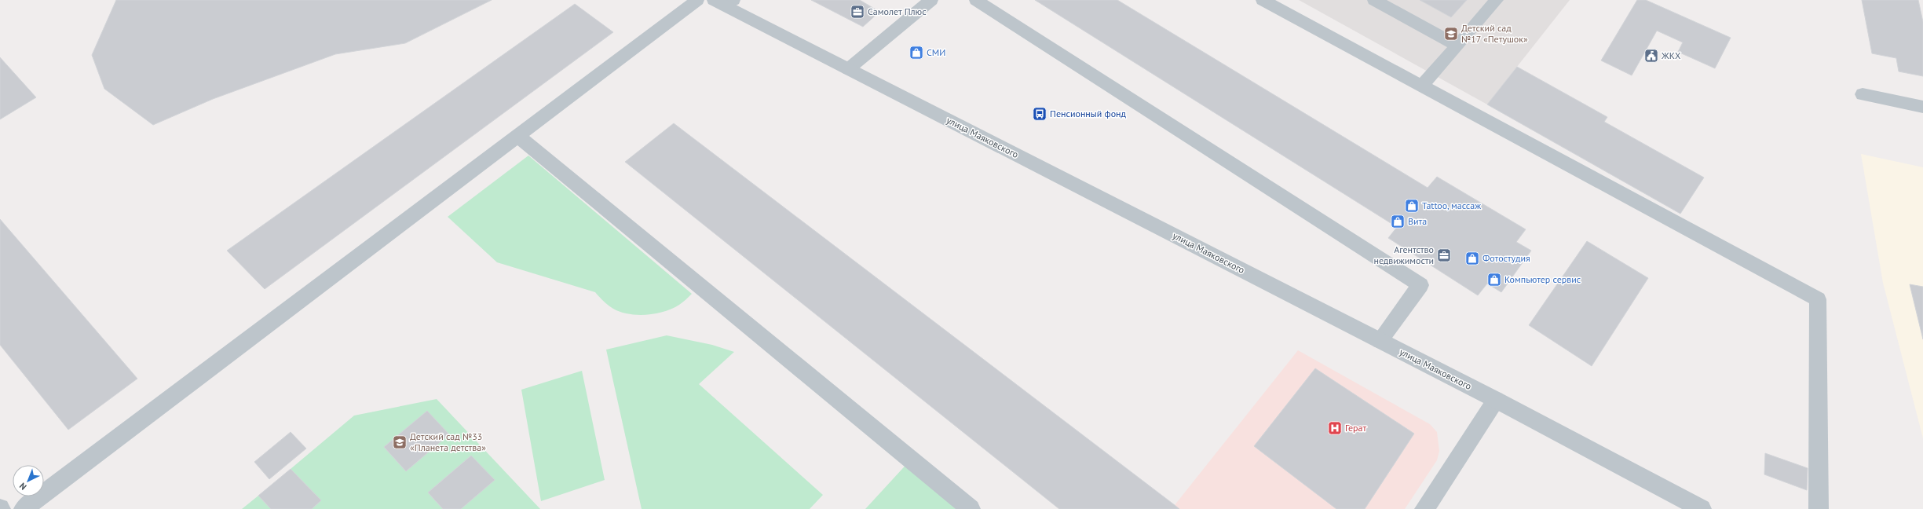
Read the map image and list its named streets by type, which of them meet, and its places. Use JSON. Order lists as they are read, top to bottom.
{
  "streets": {
    "street": ["улица Маяковского"]
  },
  "places": {
    "office": ["Самолет Плюс", "Агентство недвижимости"],
    "school or university": ["Детский сад №17 «Петушок»", "Детский сад №33 «Планета детства»"],
    "shop": [
      "СМИ",
      "Tattoo, массаж",
      "Вита",
      "Фотостудия",
      "Компьютер сервис"
    ],
    "public building": ["ЖКХ"],
    "bus stop": ["Пенсионный фонд"],
    "hospital": ["Герат"]
  },
  "north": "bottom left"
}
